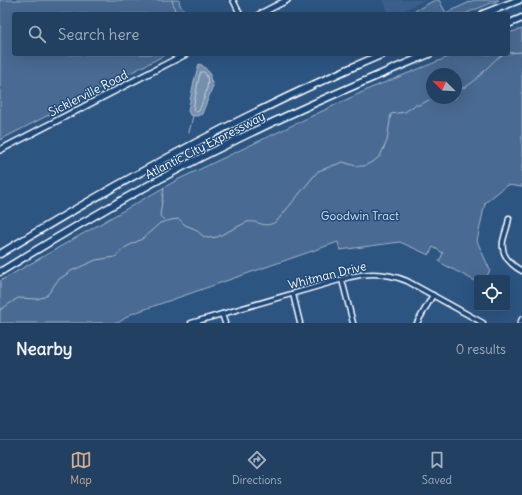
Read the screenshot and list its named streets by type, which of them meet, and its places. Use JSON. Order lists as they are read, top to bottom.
{
  "streets": {
    "highway": ["Atlantic City Expressway"],
    "main road": ["Sicklerville Road"],
    "street": ["Whitman Drive"]
  },
  "parks": ["Goodwin Tract"],
  "north": "top left",
  "page": {
    "search": "Search here",
    "heading": ["Nearby", "0 results"],
    "nav": ["Map", "Directions", "Saved"]
  }
}
